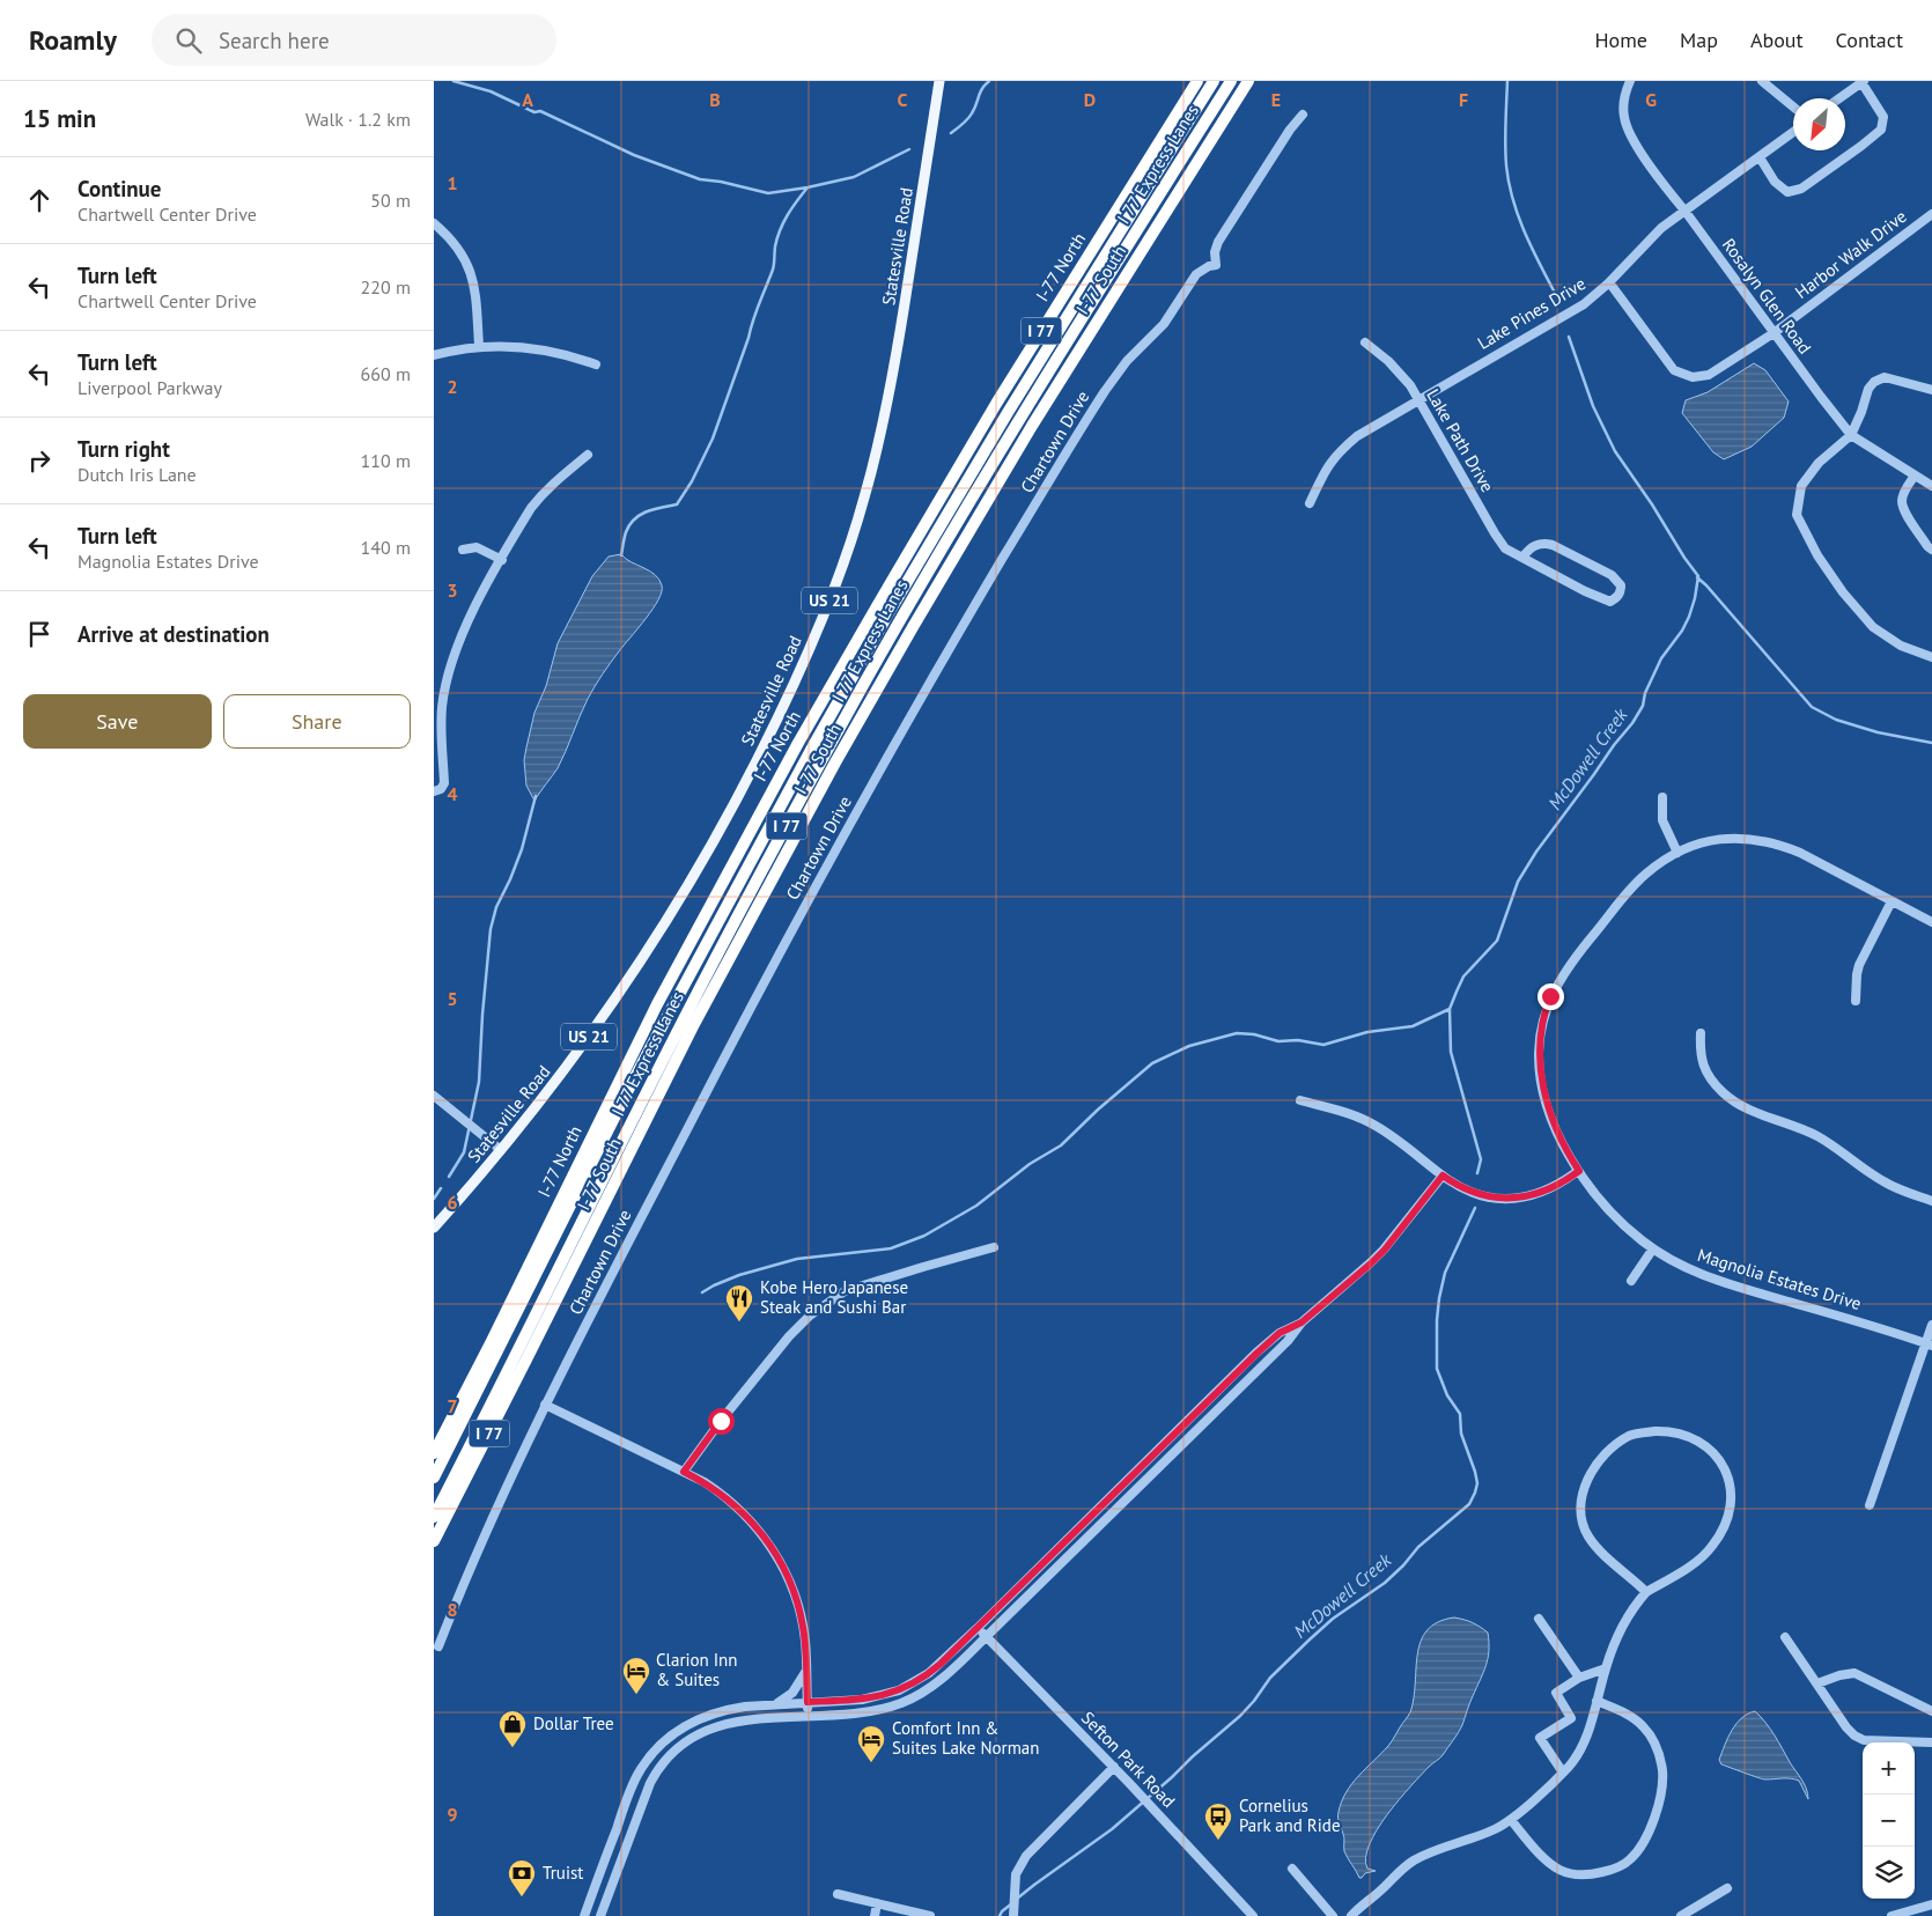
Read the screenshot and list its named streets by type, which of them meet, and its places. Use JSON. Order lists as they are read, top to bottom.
{
  "streets": {
    "highway": [
      "I 77 Express Lanes",
      "I-77 North",
      "I-77 South",
      "I 77"
    ],
    "main road": ["Statesville Road", "US 21"],
    "street": [
      "Harbor Walk Drive",
      "Rosalyn Glen Road",
      "Lake Pines Drive",
      "Lake Path Drive",
      "Chartown Drive",
      "Magnolia Estates Drive",
      "Sefton Park Road"
    ]
  },
  "crossings": [
    ["Harbor Walk Drive", "Rosalyn Glen Road"],
    ["Harbor Walk Drive", "Lake Pines Drive"],
    ["Rosalyn Glen Road", "Lake Pines Drive"],
    ["Lake Pines Drive", "Lake Path Drive"]
  ],
  "water": ["McDowell Creek"],
  "places": {
    "restaurant": ["Kobe Hero Japanese Steak and Sushi Bar"],
    "hotel": ["Clarion Inn & Suites", "Comfort Inn & Suites Lake Norman"],
    "shop": ["Dollar Tree"],
    "bus stop": ["Cornelius Park and Ride"],
    "bank": ["Truist"]
  },
  "north": "bottom left",
  "page": {
    "header": "Roamly",
    "search": "Search here",
    "nav": [
      "Home",
      "Map",
      "About",
      "Contact"
    ],
    "heading": ["15 min", "Walk · 1.2 km"],
    "list": [
      ["Continue", "Chartwell Center Drive", "50 m"],
      ["Turn left", "Chartwell Center Drive", "220 m"],
      ["Turn left", "Liverpool Parkway", "660 m"],
      ["Turn right", "Dutch Iris Lane", "110 m"],
      ["Turn left", "Magnolia Estates Drive", "140 m"],
      "Arrive at destination"
    ],
    "buttons": ["Save", "Share"],
    "map_buttons": ["+", "−"]
  },
  "grid": {
    "columns": [
      "A",
      "B",
      "C",
      "D",
      "E",
      "F",
      "G"
    ],
    "rows": [
      "1",
      "2",
      "3",
      "4",
      "5",
      "6",
      "7",
      "8",
      "9"
    ]
  }
}
